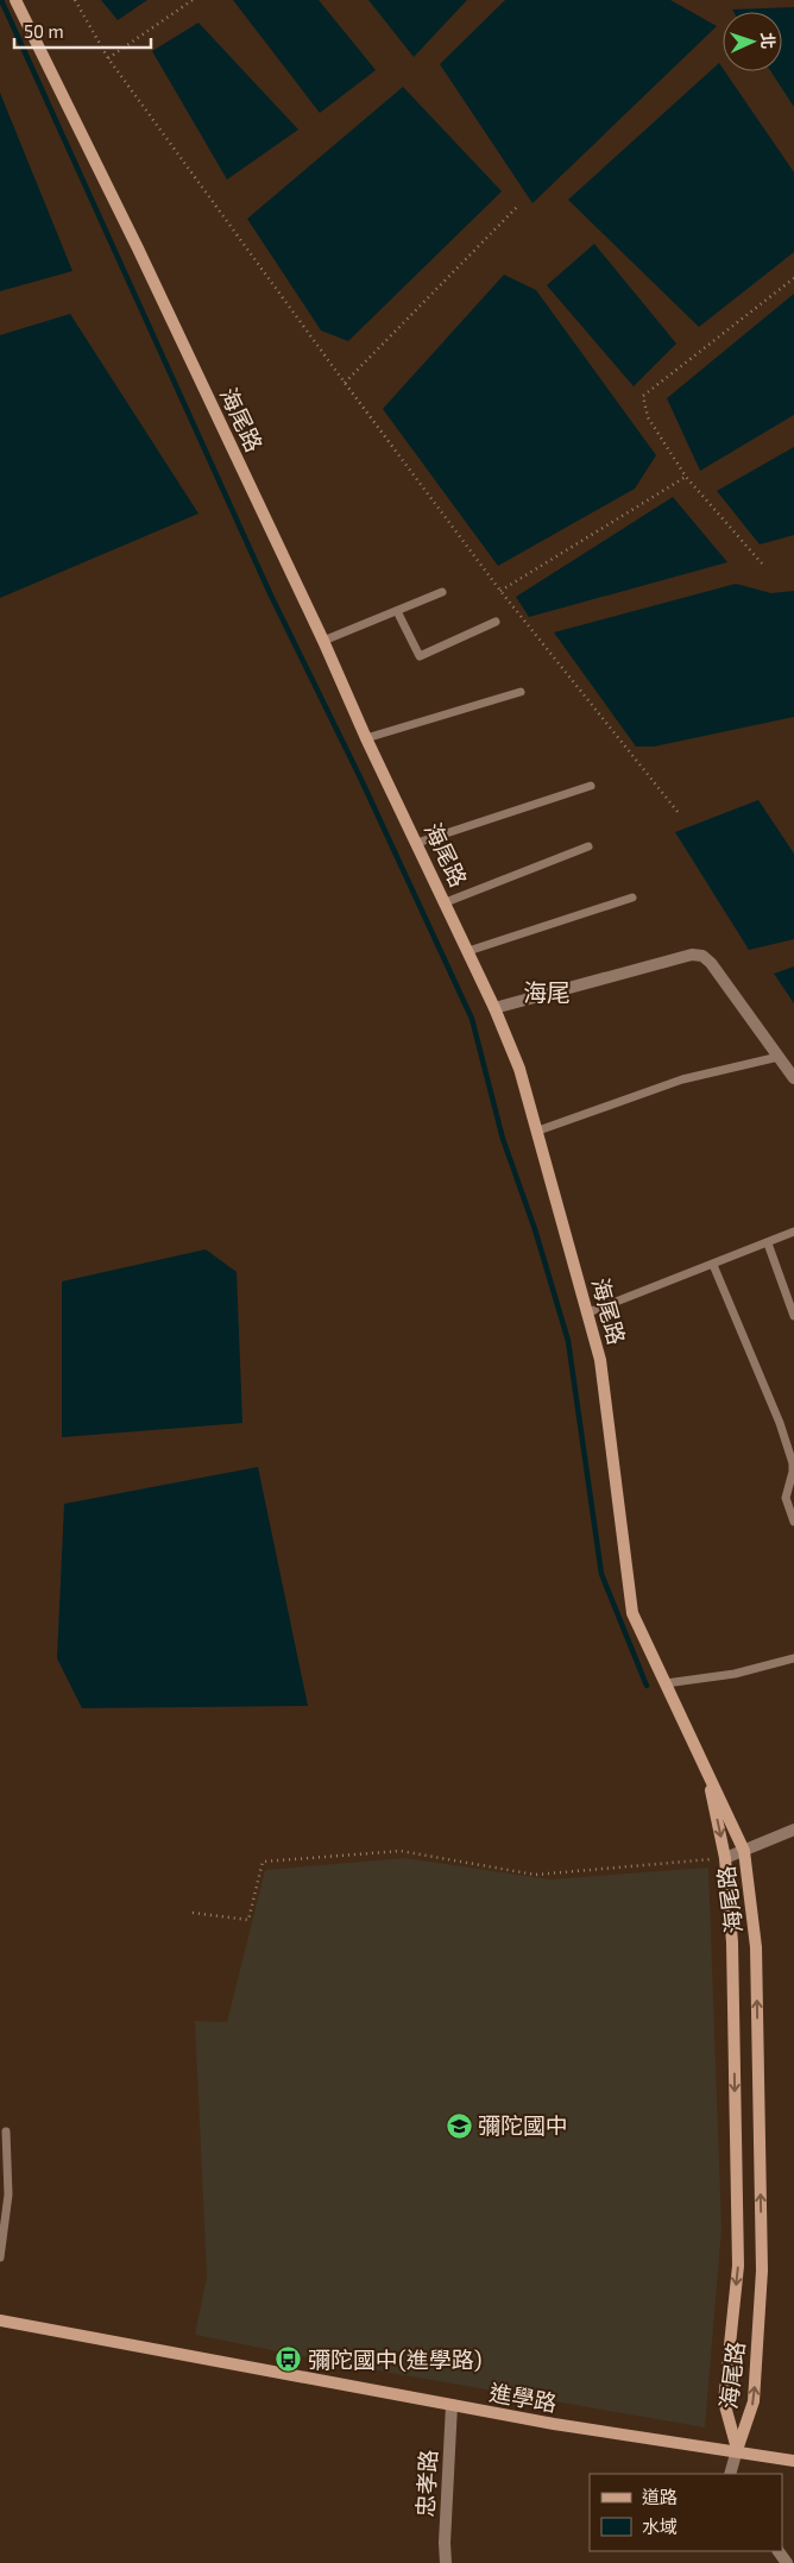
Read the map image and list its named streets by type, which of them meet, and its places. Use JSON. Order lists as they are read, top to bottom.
{
  "streets": {
    "street": ["海尾路", "進學路", "忠孝路"]
  },
  "crossings": [
    ["海尾路", "進學路"],
    ["進學路", "忠孝路"]
  ],
  "districts": ["海尾"],
  "places": {
    "school or university": ["彌陀國中"],
    "bus stop": ["彌陀國中(進學路)"]
  },
  "legend": ["道路", "水域"],
  "scale_bar": "50 m",
  "north": "right"
}
